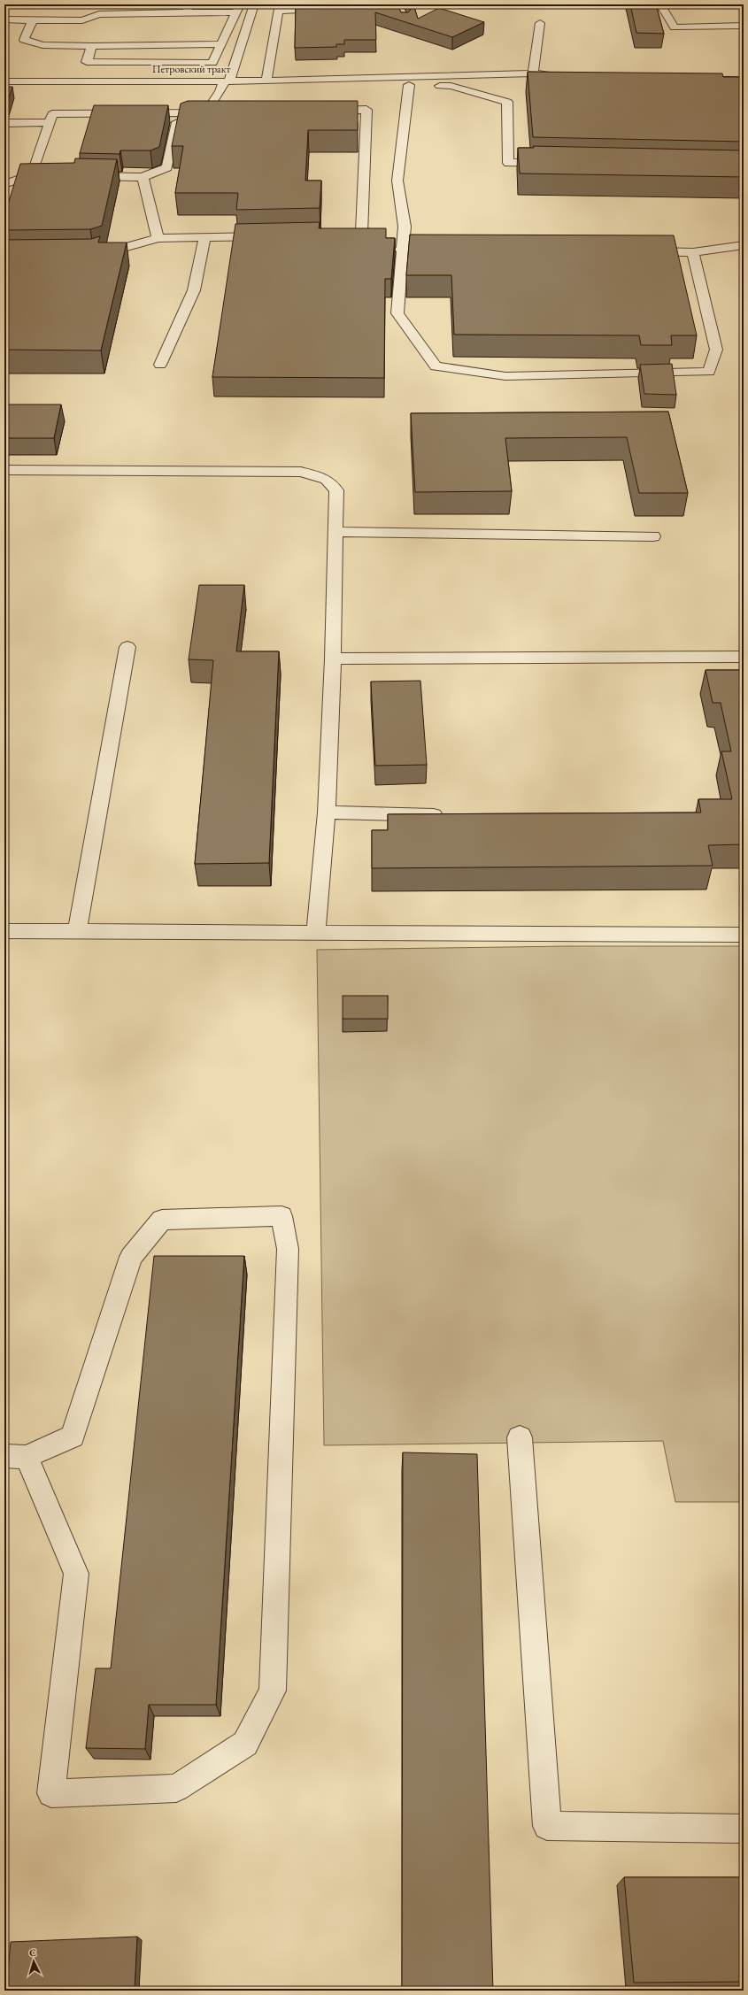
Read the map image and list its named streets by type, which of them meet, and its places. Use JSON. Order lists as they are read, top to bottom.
{
  "streets": {
    "street": ["Петровский тракт"]
  },
  "north": "top"
}
